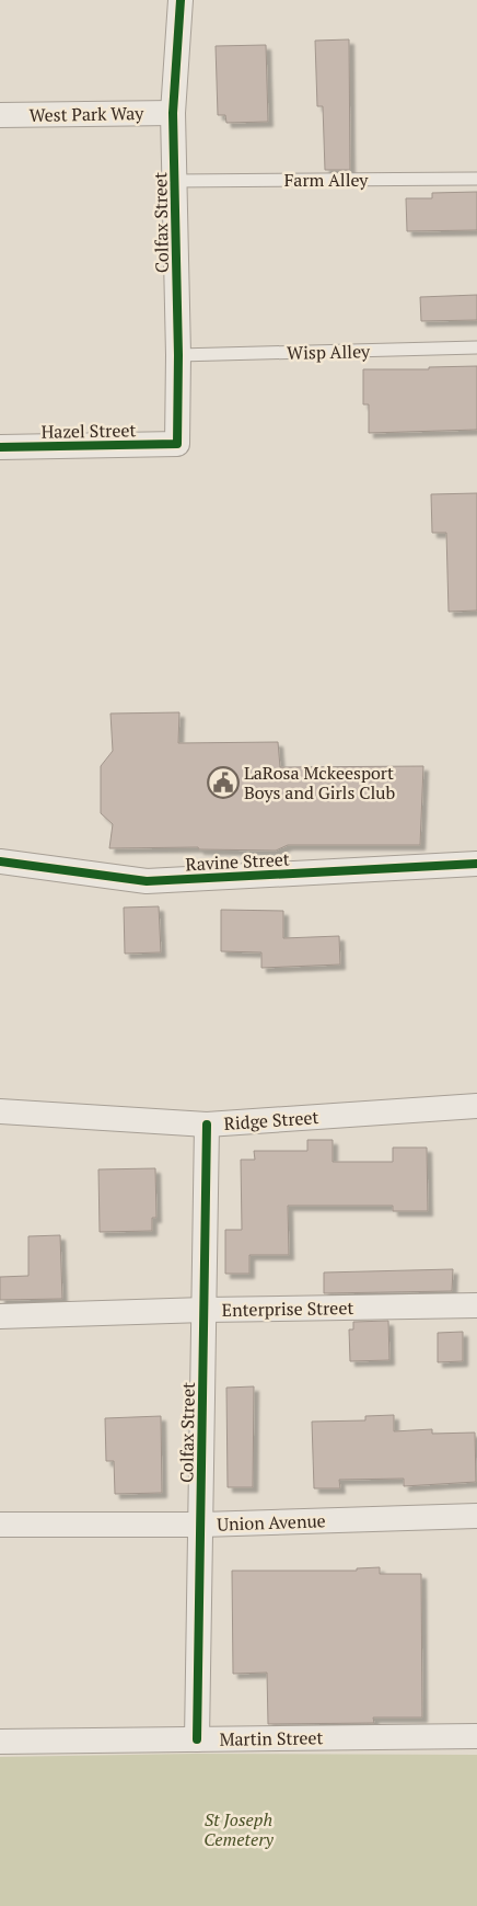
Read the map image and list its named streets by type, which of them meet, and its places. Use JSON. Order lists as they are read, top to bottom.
{
  "streets": {
    "street": [
      "West Park Way",
      "Colfax Street",
      "Hazel Street",
      "Ravine Street",
      "Ridge Street",
      "Enterprise Street",
      "Union Avenue",
      "Martin Street"
    ],
    "lane": ["Farm Alley", "Wisp Alley"]
  },
  "crossings": [
    ["West Park Way", "Colfax Street"],
    ["Farm Alley", "Colfax Street"],
    ["Colfax Street", "Wisp Alley"],
    ["Colfax Street", "Hazel Street"],
    ["Colfax Street", "Ridge Street"],
    ["Colfax Street", "Enterprise Street"],
    ["Colfax Street", "Union Avenue"],
    ["Colfax Street", "Martin Street"]
  ],
  "parks": ["St Joseph Cemetery"],
  "places": {
    "public building": ["LaRosa Mckeesport Boys and Girls Club"]
  }
}
